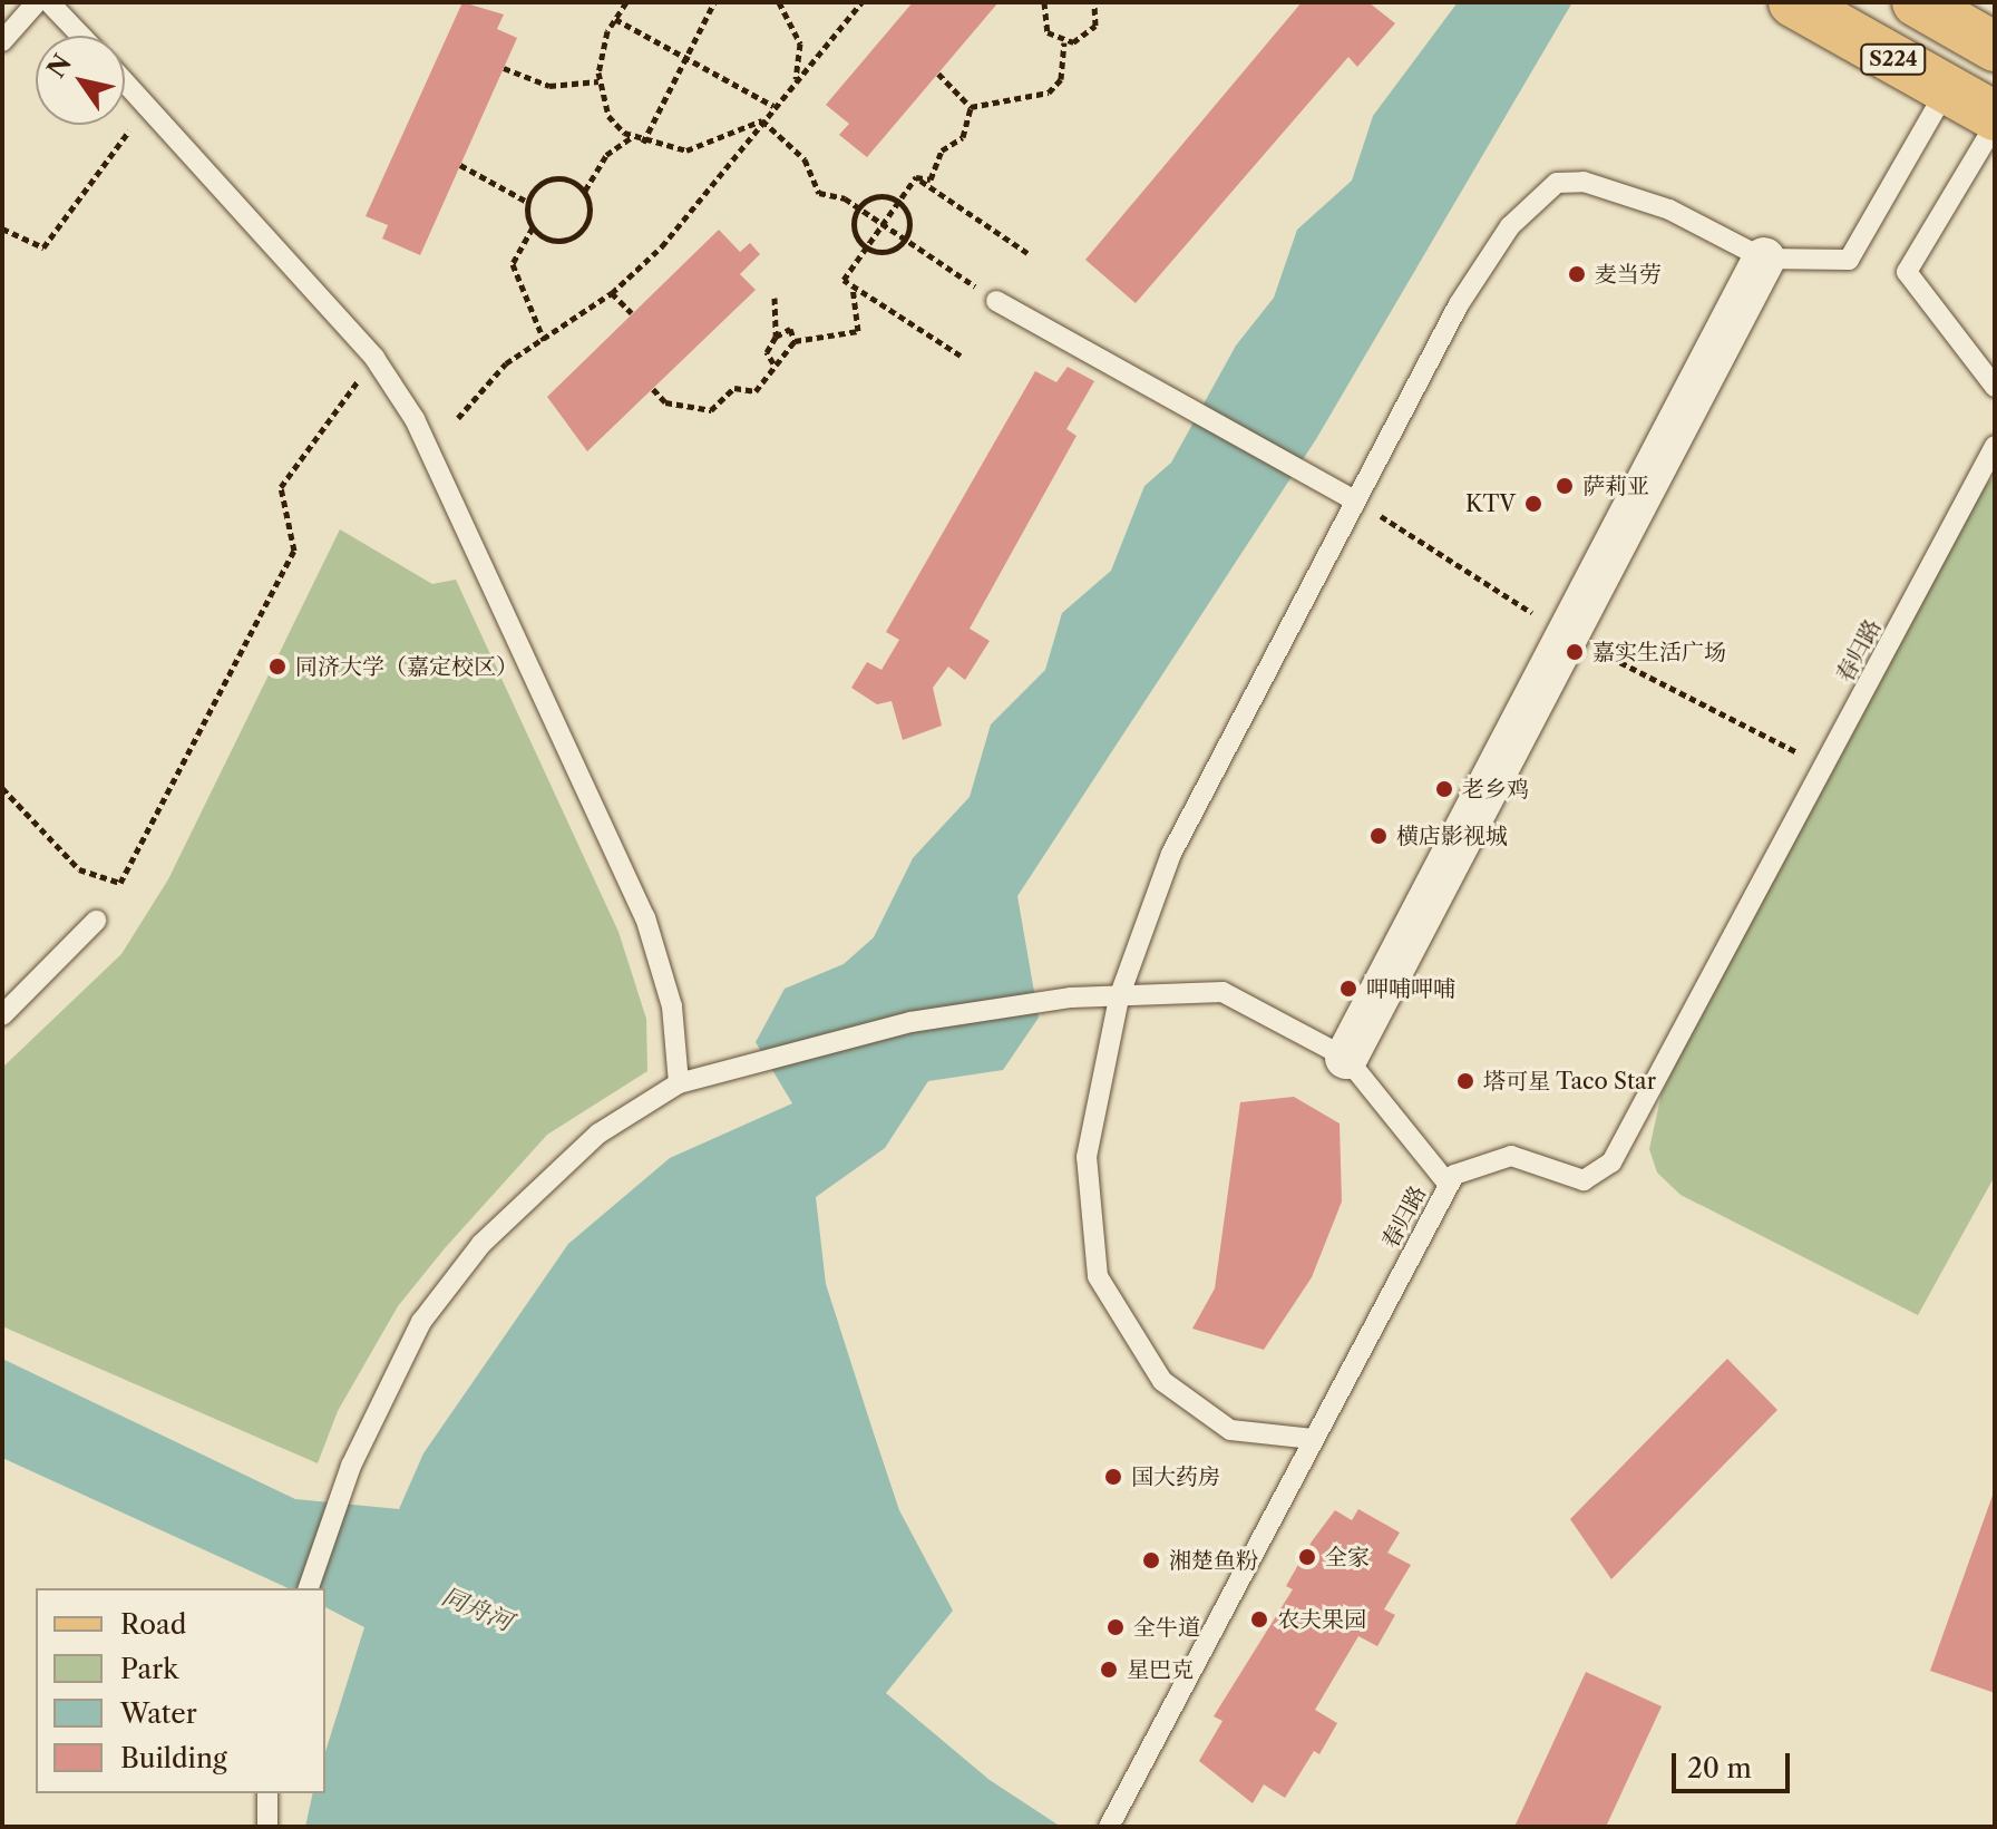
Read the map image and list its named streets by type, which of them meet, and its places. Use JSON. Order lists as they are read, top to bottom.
{
  "streets": {
    "main road": ["S224"],
    "lane": ["春归路"]
  },
  "water": ["同舟河"],
  "places": [
    "麦当劳",
    "萨莉亚",
    "KTV",
    "嘉实生活广场",
    "同济大学（嘉定校区）",
    "老乡鸡",
    "横店影视城",
    "呷哺呷哺",
    "塔可星 Taco Star",
    "国大药房",
    "全家",
    "湘楚鱼粉",
    "农夫果园",
    "全牛道",
    "星巴克"
  ],
  "legend": [
    "Road",
    "Park",
    "Water",
    "Building"
  ],
  "scale_bar": "20 m",
  "north": "top left"
}
